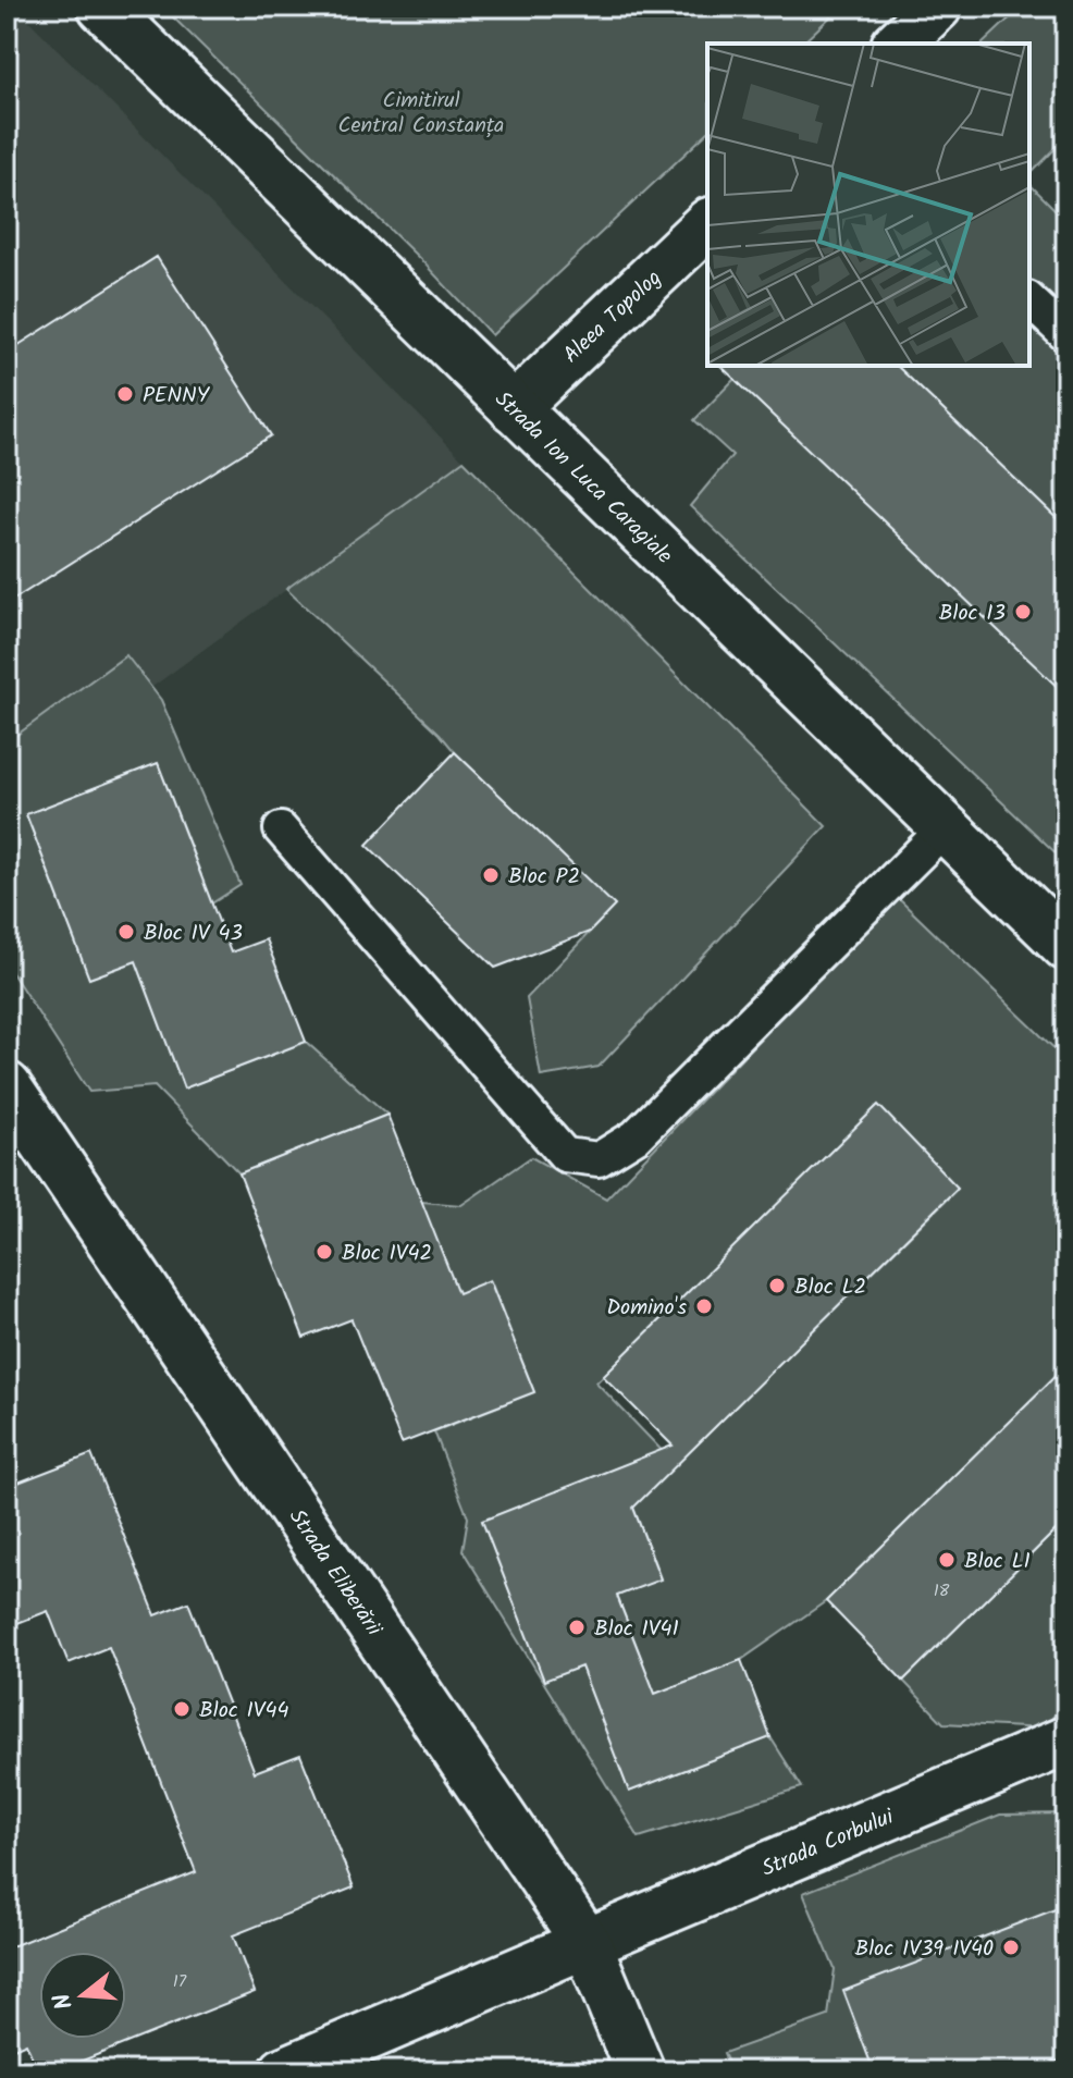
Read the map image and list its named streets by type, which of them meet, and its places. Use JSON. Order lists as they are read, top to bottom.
{
  "streets": {
    "street": [
      "Aleea Topolog",
      "Strada Ion Luca Caragiale",
      "Strada Eliberării",
      "Strada Corbului"
    ]
  },
  "crossings": [
    ["Aleea Topolog", "Strada Ion Luca Caragiale"],
    ["Strada Eliberării", "Strada Corbului"]
  ],
  "parks": ["Cimitirul Central Constanța"],
  "places": [
    "PENNY",
    "Bloc I3",
    "Bloc P2",
    "Bloc IV 43",
    "Bloc IV42",
    "Bloc L2",
    "Domino's",
    "Bloc L1",
    "Bloc IV41",
    "Bloc IV44",
    "Bloc IV39 IV40"
  ],
  "house_numbers": ["18", "17"],
  "north": "left"
}
